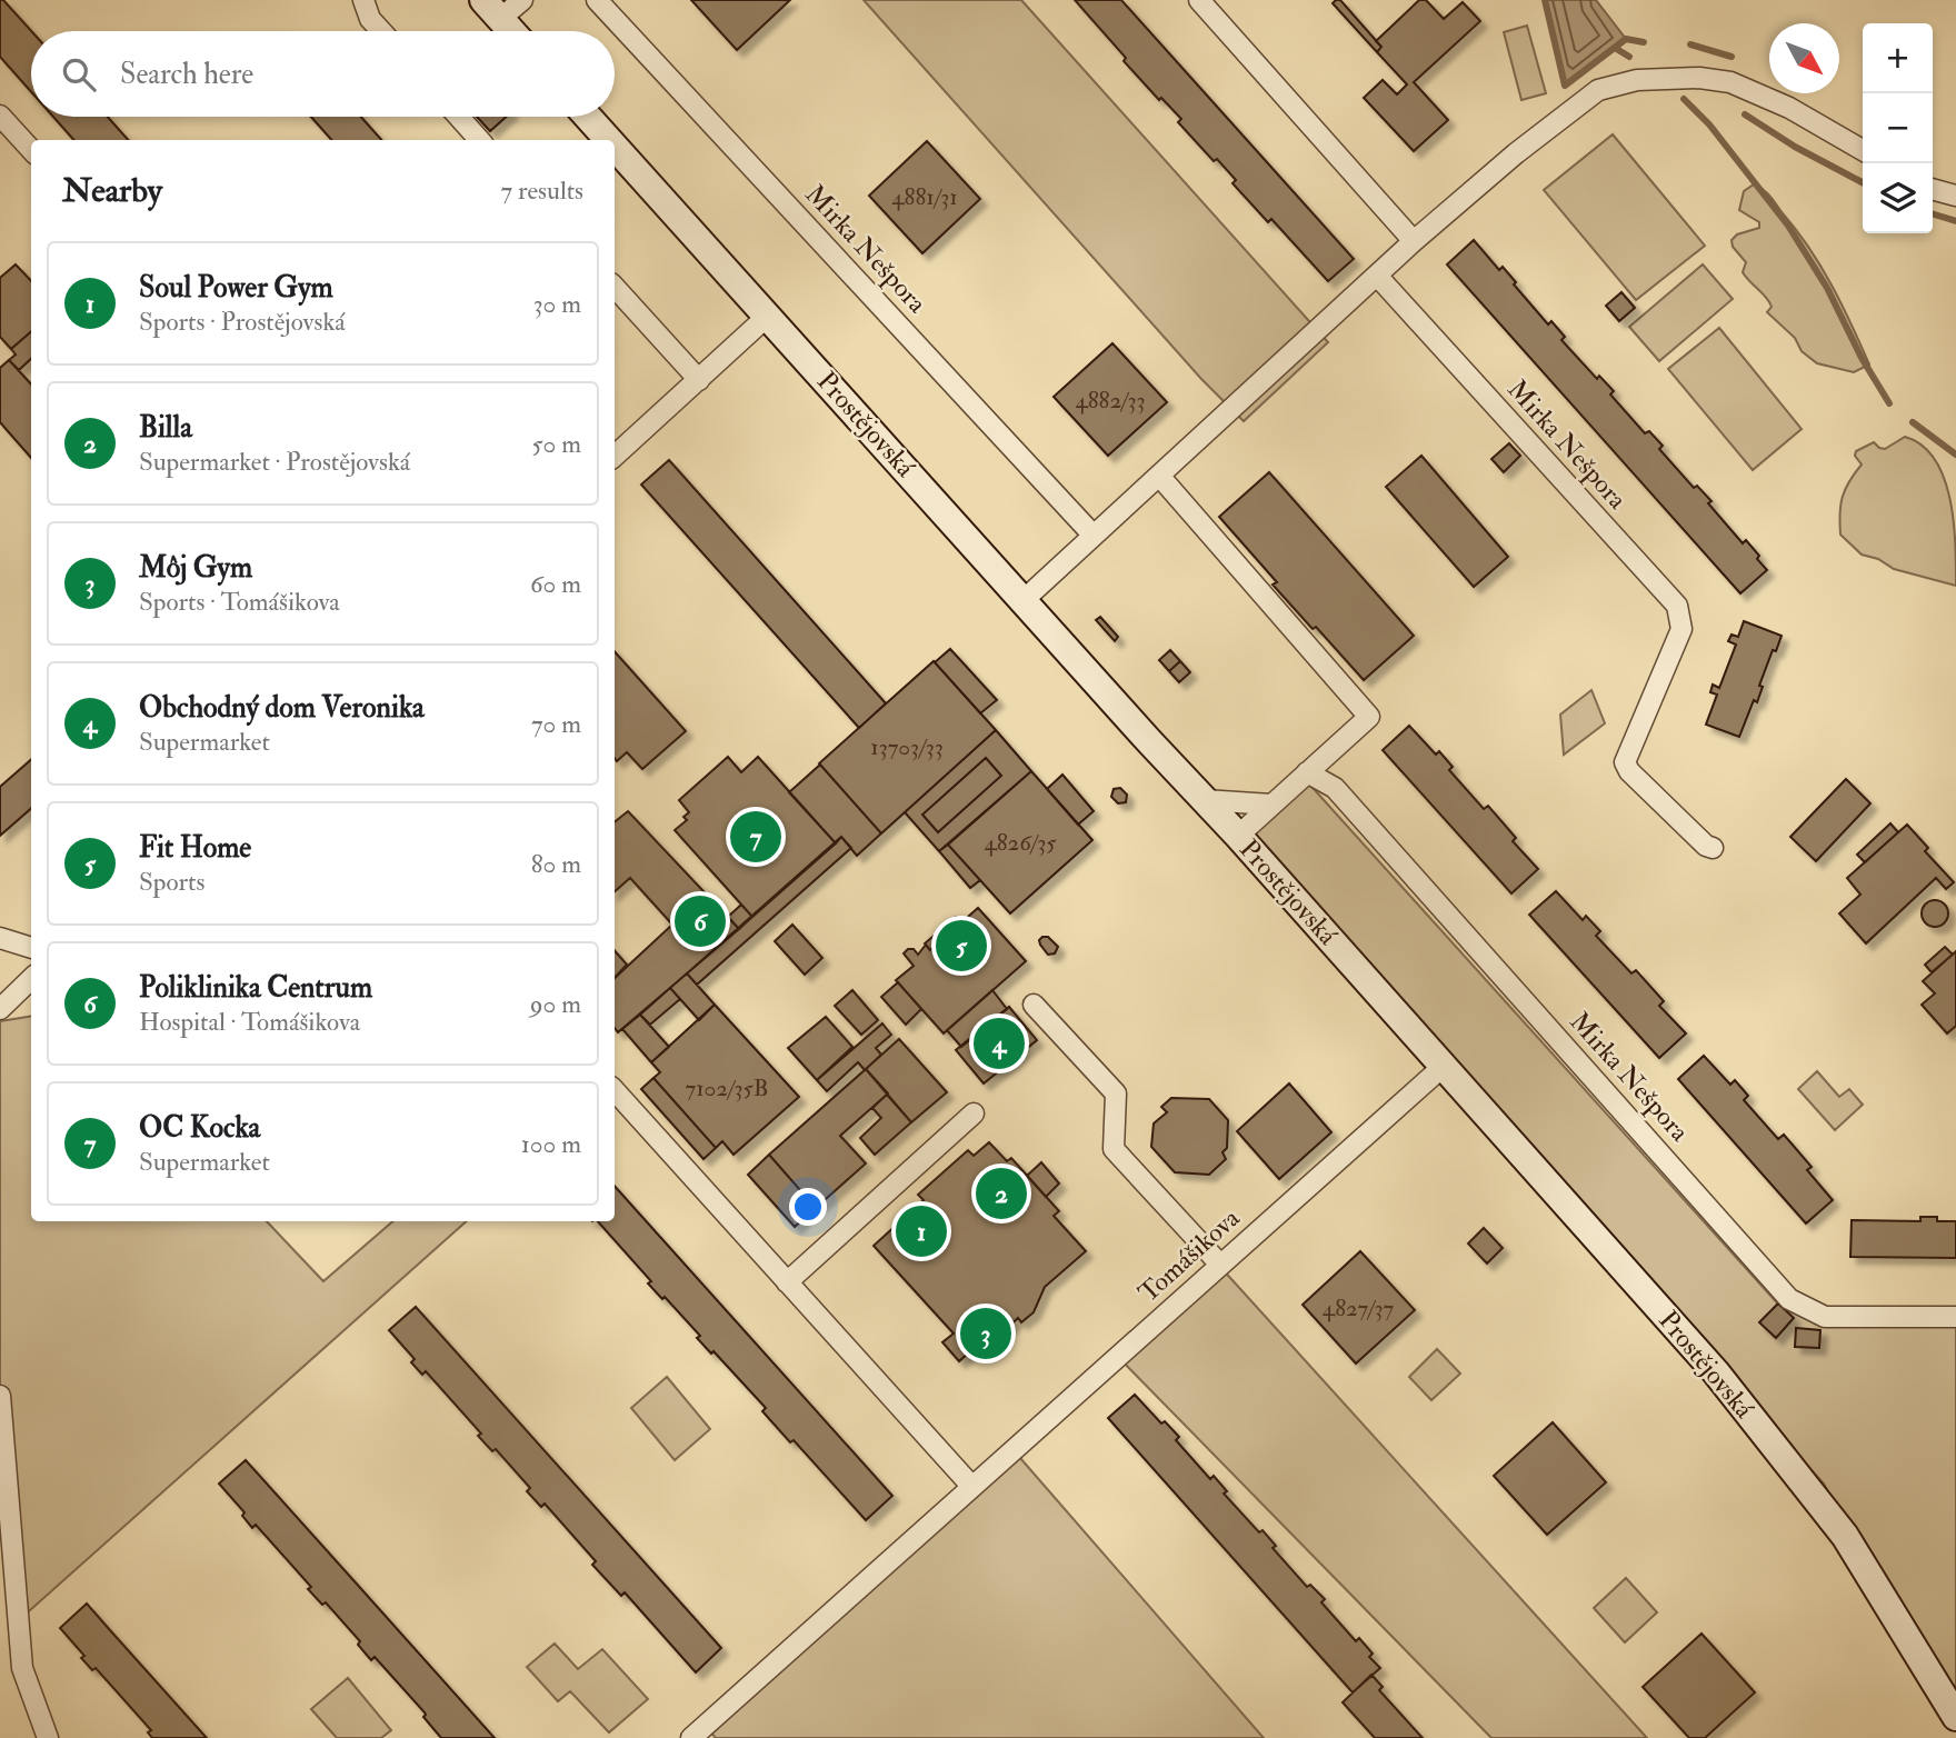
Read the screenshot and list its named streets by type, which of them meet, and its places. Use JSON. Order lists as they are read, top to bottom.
{
  "streets": {
    "street": ["Mirka Nešpora", "Prostějovská", "Tomášikova"]
  },
  "crossings": [
    ["Prostějovská", "Tomášikova"]
  ],
  "house_numbers": [
    "4881/31",
    "4882/33",
    "13703/33",
    "4826/35",
    "7102/35B",
    "4827/37"
  ],
  "north": "bottom right",
  "page": {
    "map_buttons": ["+", "−"],
    "search": "Search here",
    "heading": ["Nearby", "7 results"],
    "list": [
      {
        "mark": "1",
        "name": "Soul Power Gym",
        "note": "Sports · Prostějovská",
        "value": "30 m"
      },
      {
        "mark": "2",
        "name": "Billa",
        "note": "Supermarket · Prostějovská",
        "value": "50 m"
      },
      {
        "mark": "3",
        "name": "Môj Gym",
        "note": "Sports · Tomášikova",
        "value": "60 m"
      },
      {
        "mark": "4",
        "name": "Obchodný dom Veronika",
        "note": "Supermarket",
        "value": "70 m"
      },
      {
        "mark": "5",
        "name": "Fit Home",
        "note": "Sports",
        "value": "80 m"
      },
      {
        "mark": "6",
        "name": "Poliklinika Centrum",
        "note": "Hospital · Tomášikova",
        "value": "90 m"
      },
      {
        "mark": "7",
        "name": "OC Kocka",
        "note": "Supermarket",
        "value": "100 m"
      }
    ],
    "pins": [
      "7",
      "6",
      "5",
      "4",
      "2",
      "1",
      "3"
    ]
  }
}
